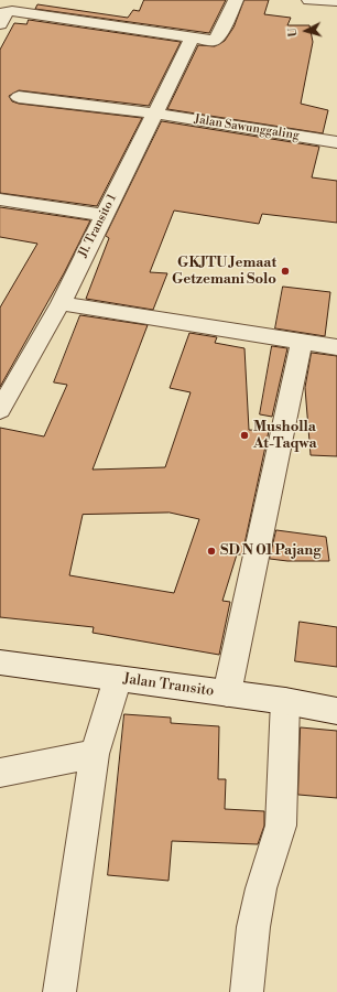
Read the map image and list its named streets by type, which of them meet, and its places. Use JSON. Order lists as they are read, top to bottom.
{
  "streets": {
    "street": ["Jalan Sawunggaling", "Jl. Transito 1", "Jalan Transito"]
  },
  "crossings": [
    ["Jalan Sawunggaling", "Jl. Transito 1"]
  ],
  "places": ["GKJTU Jemaat Getzemani Solo", "Musholla At-Taqwa", "SD N 01 Pajang"],
  "north": "left"
}
